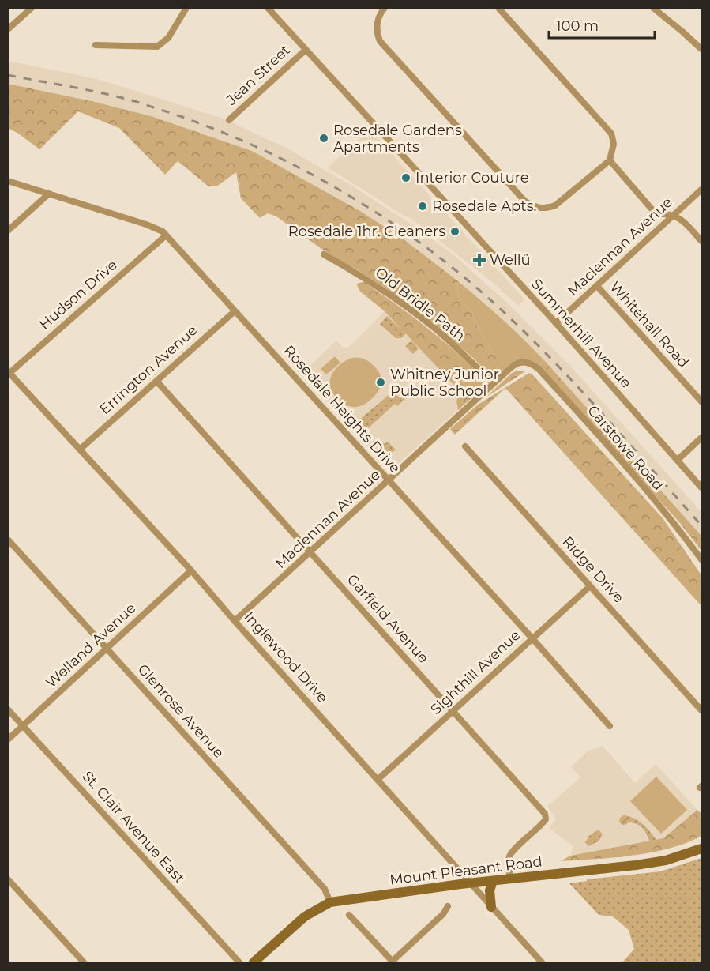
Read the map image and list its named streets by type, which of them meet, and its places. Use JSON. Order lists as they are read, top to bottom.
{
  "streets": {
    "main road": ["Mount Pleasant Road"],
    "street": [
      "Jean Street",
      "Maclennan Avenue",
      "Hudson Drive",
      "Old Bridle Path",
      "Whitehall Road",
      "Summerhill Avenue",
      "Errington Avenue",
      "Rosedale Heights Drive",
      "Carstowe Road",
      "Ridge Drive",
      "Garfield Avenue",
      "Welland Avenue",
      "Inglewood Drive",
      "Sighthill Avenue",
      "Glenrose Avenue",
      "St. Clair Avenue East"
    ]
  },
  "crossings": [
    ["Jean Street", "Summerhill Avenue"],
    ["Maclennan Avenue", "Old Bridle Path"],
    ["Maclennan Avenue", "Whitehall Road"],
    ["Maclennan Avenue", "Summerhill Avenue"],
    ["Maclennan Avenue", "Rosedale Heights Drive"],
    ["Maclennan Avenue", "Carstowe Road"],
    ["Maclennan Avenue", "Garfield Avenue"],
    ["Maclennan Avenue", "Inglewood Drive"],
    ["Hudson Drive", "Rosedale Heights Drive"],
    ["Hudson Drive", "Inglewood Drive"],
    ["Errington Avenue", "Rosedale Heights Drive"],
    ["Errington Avenue", "Garfield Avenue"],
    ["Errington Avenue", "Inglewood Drive"],
    ["Rosedale Heights Drive", "Sighthill Avenue"],
    ["Ridge Drive", "Sighthill Avenue"],
    ["Garfield Avenue", "Sighthill Avenue"],
    ["Garfield Avenue", "Mount Pleasant Road"],
    ["Welland Avenue", "Inglewood Drive"],
    ["Welland Avenue", "Glenrose Avenue"],
    ["Welland Avenue", "St. Clair Avenue East"],
    ["Inglewood Drive", "Sighthill Avenue"],
    ["Inglewood Drive", "Mount Pleasant Road"],
    ["Glenrose Avenue", "Mount Pleasant Road"]
  ],
  "places": {
    "other": [
      "Rosedale Gardens Apartments",
      "Interior Couture",
      "Rosedale Apts.",
      "Rosedale 1hr. Cleaners",
      "Whitney Junior Public School"
    ],
    "health": ["Wellü"]
  },
  "scale_bar": "100 m"
}
